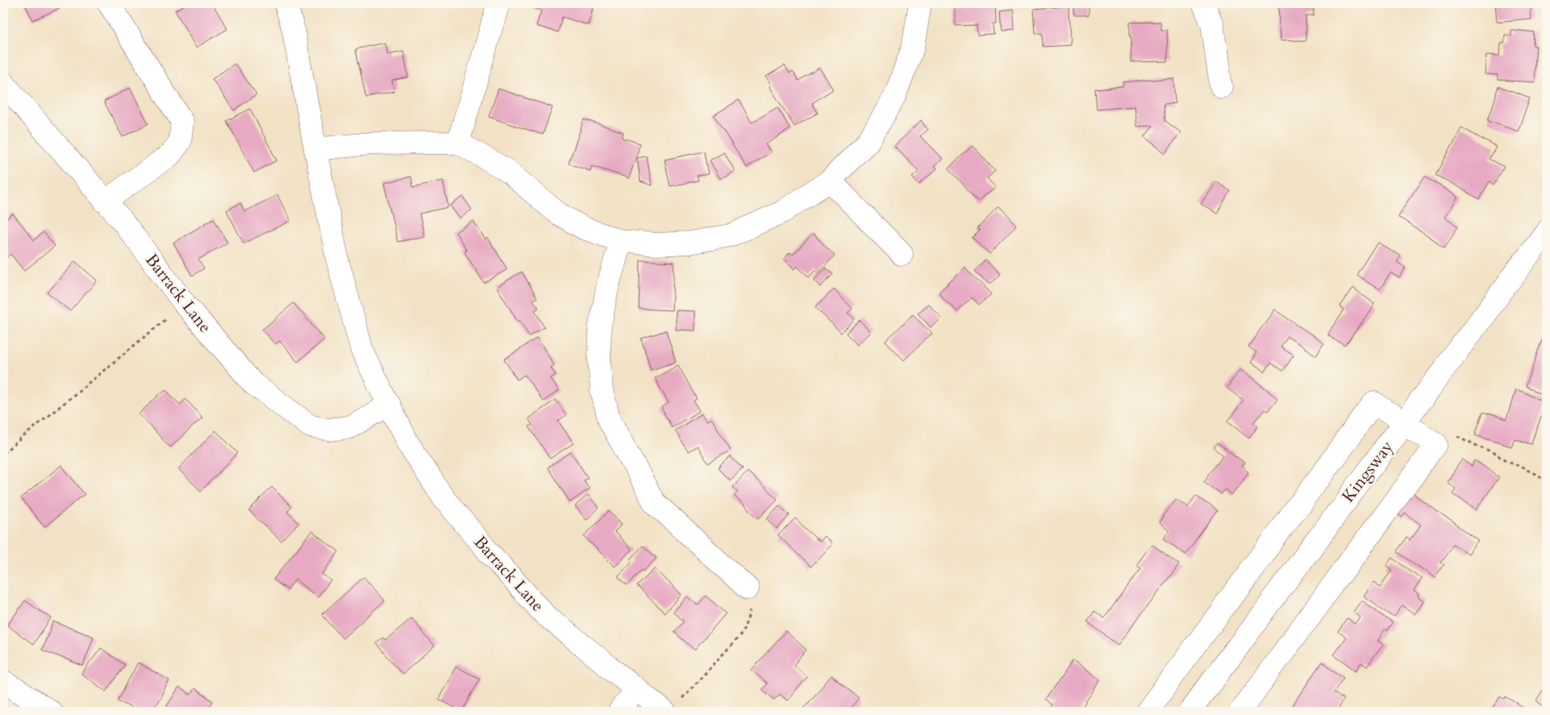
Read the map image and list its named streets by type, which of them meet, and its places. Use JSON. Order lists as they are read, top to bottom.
{
  "streets": {
    "street": ["Barrack Lane", "Kingsway"]
  }
}
